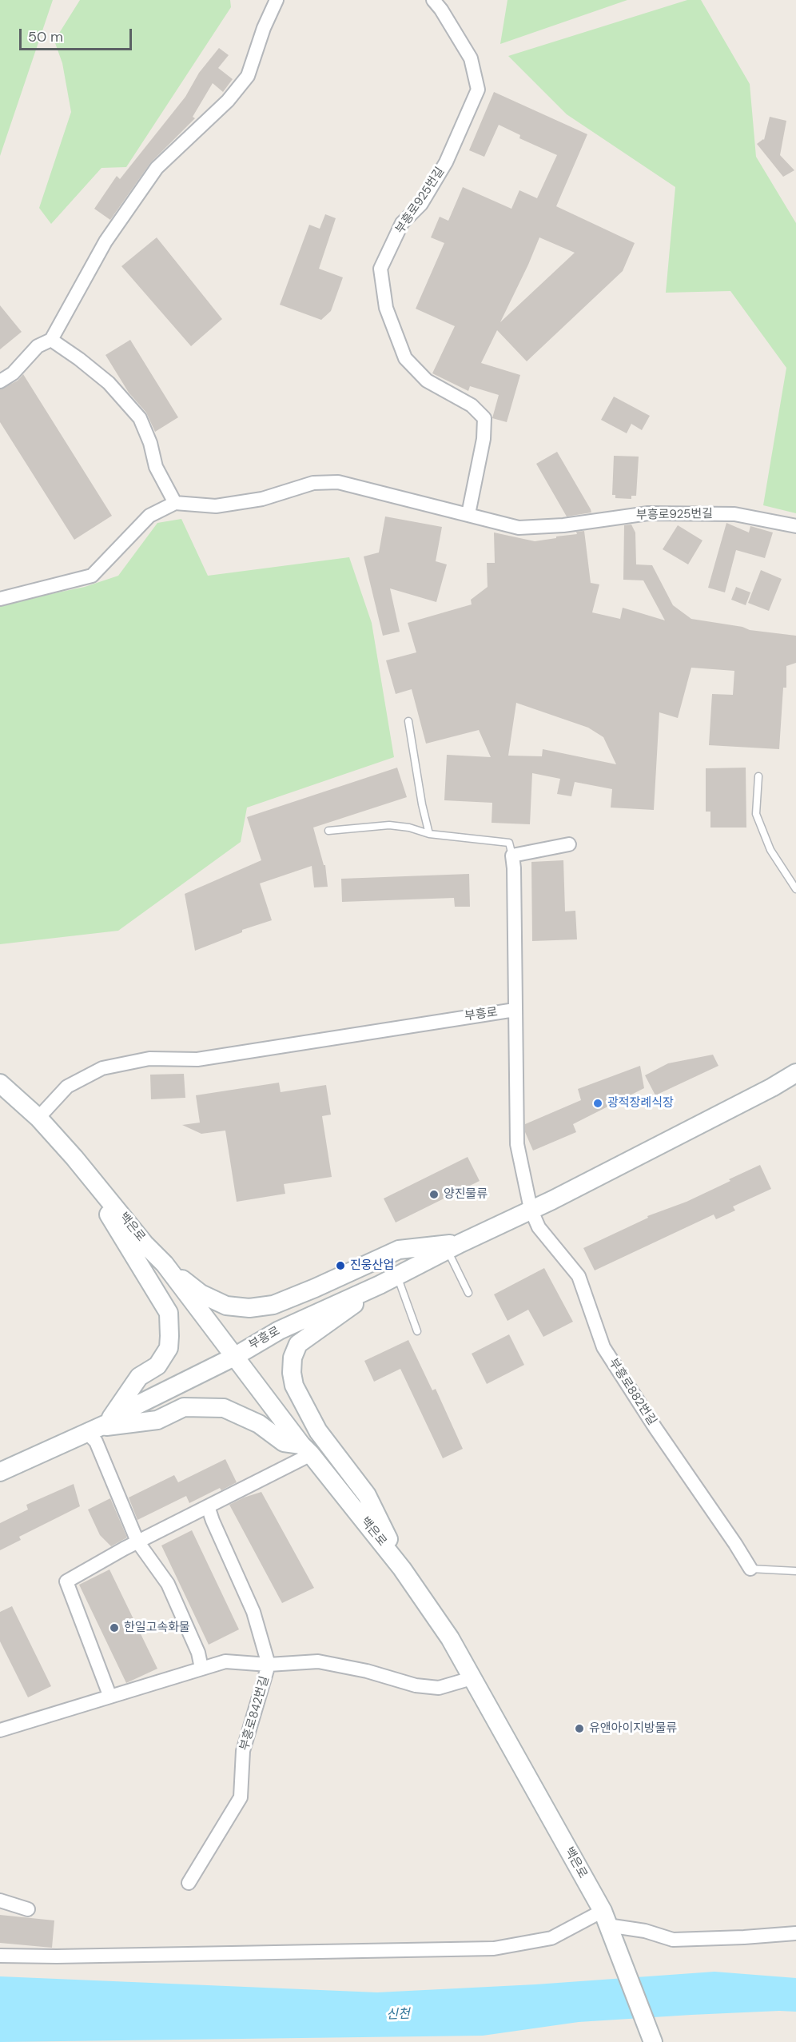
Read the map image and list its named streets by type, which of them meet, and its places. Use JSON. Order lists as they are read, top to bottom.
{
  "streets": {
    "main road": ["부흥로", "백은로"],
    "street": ["부흥로925번길", "부흥로882번길", "부흥로842번길"]
  },
  "crossings": [
    ["부흥로", "백은로"],
    ["부흥로", "부흥로882번길"]
  ],
  "water": ["신천"],
  "places": [
    "광적장례식장",
    "양진물류",
    "진웅산업",
    "한일고속화물",
    "유앤아이지방물류"
  ],
  "scale_bar": "50 m"
}
